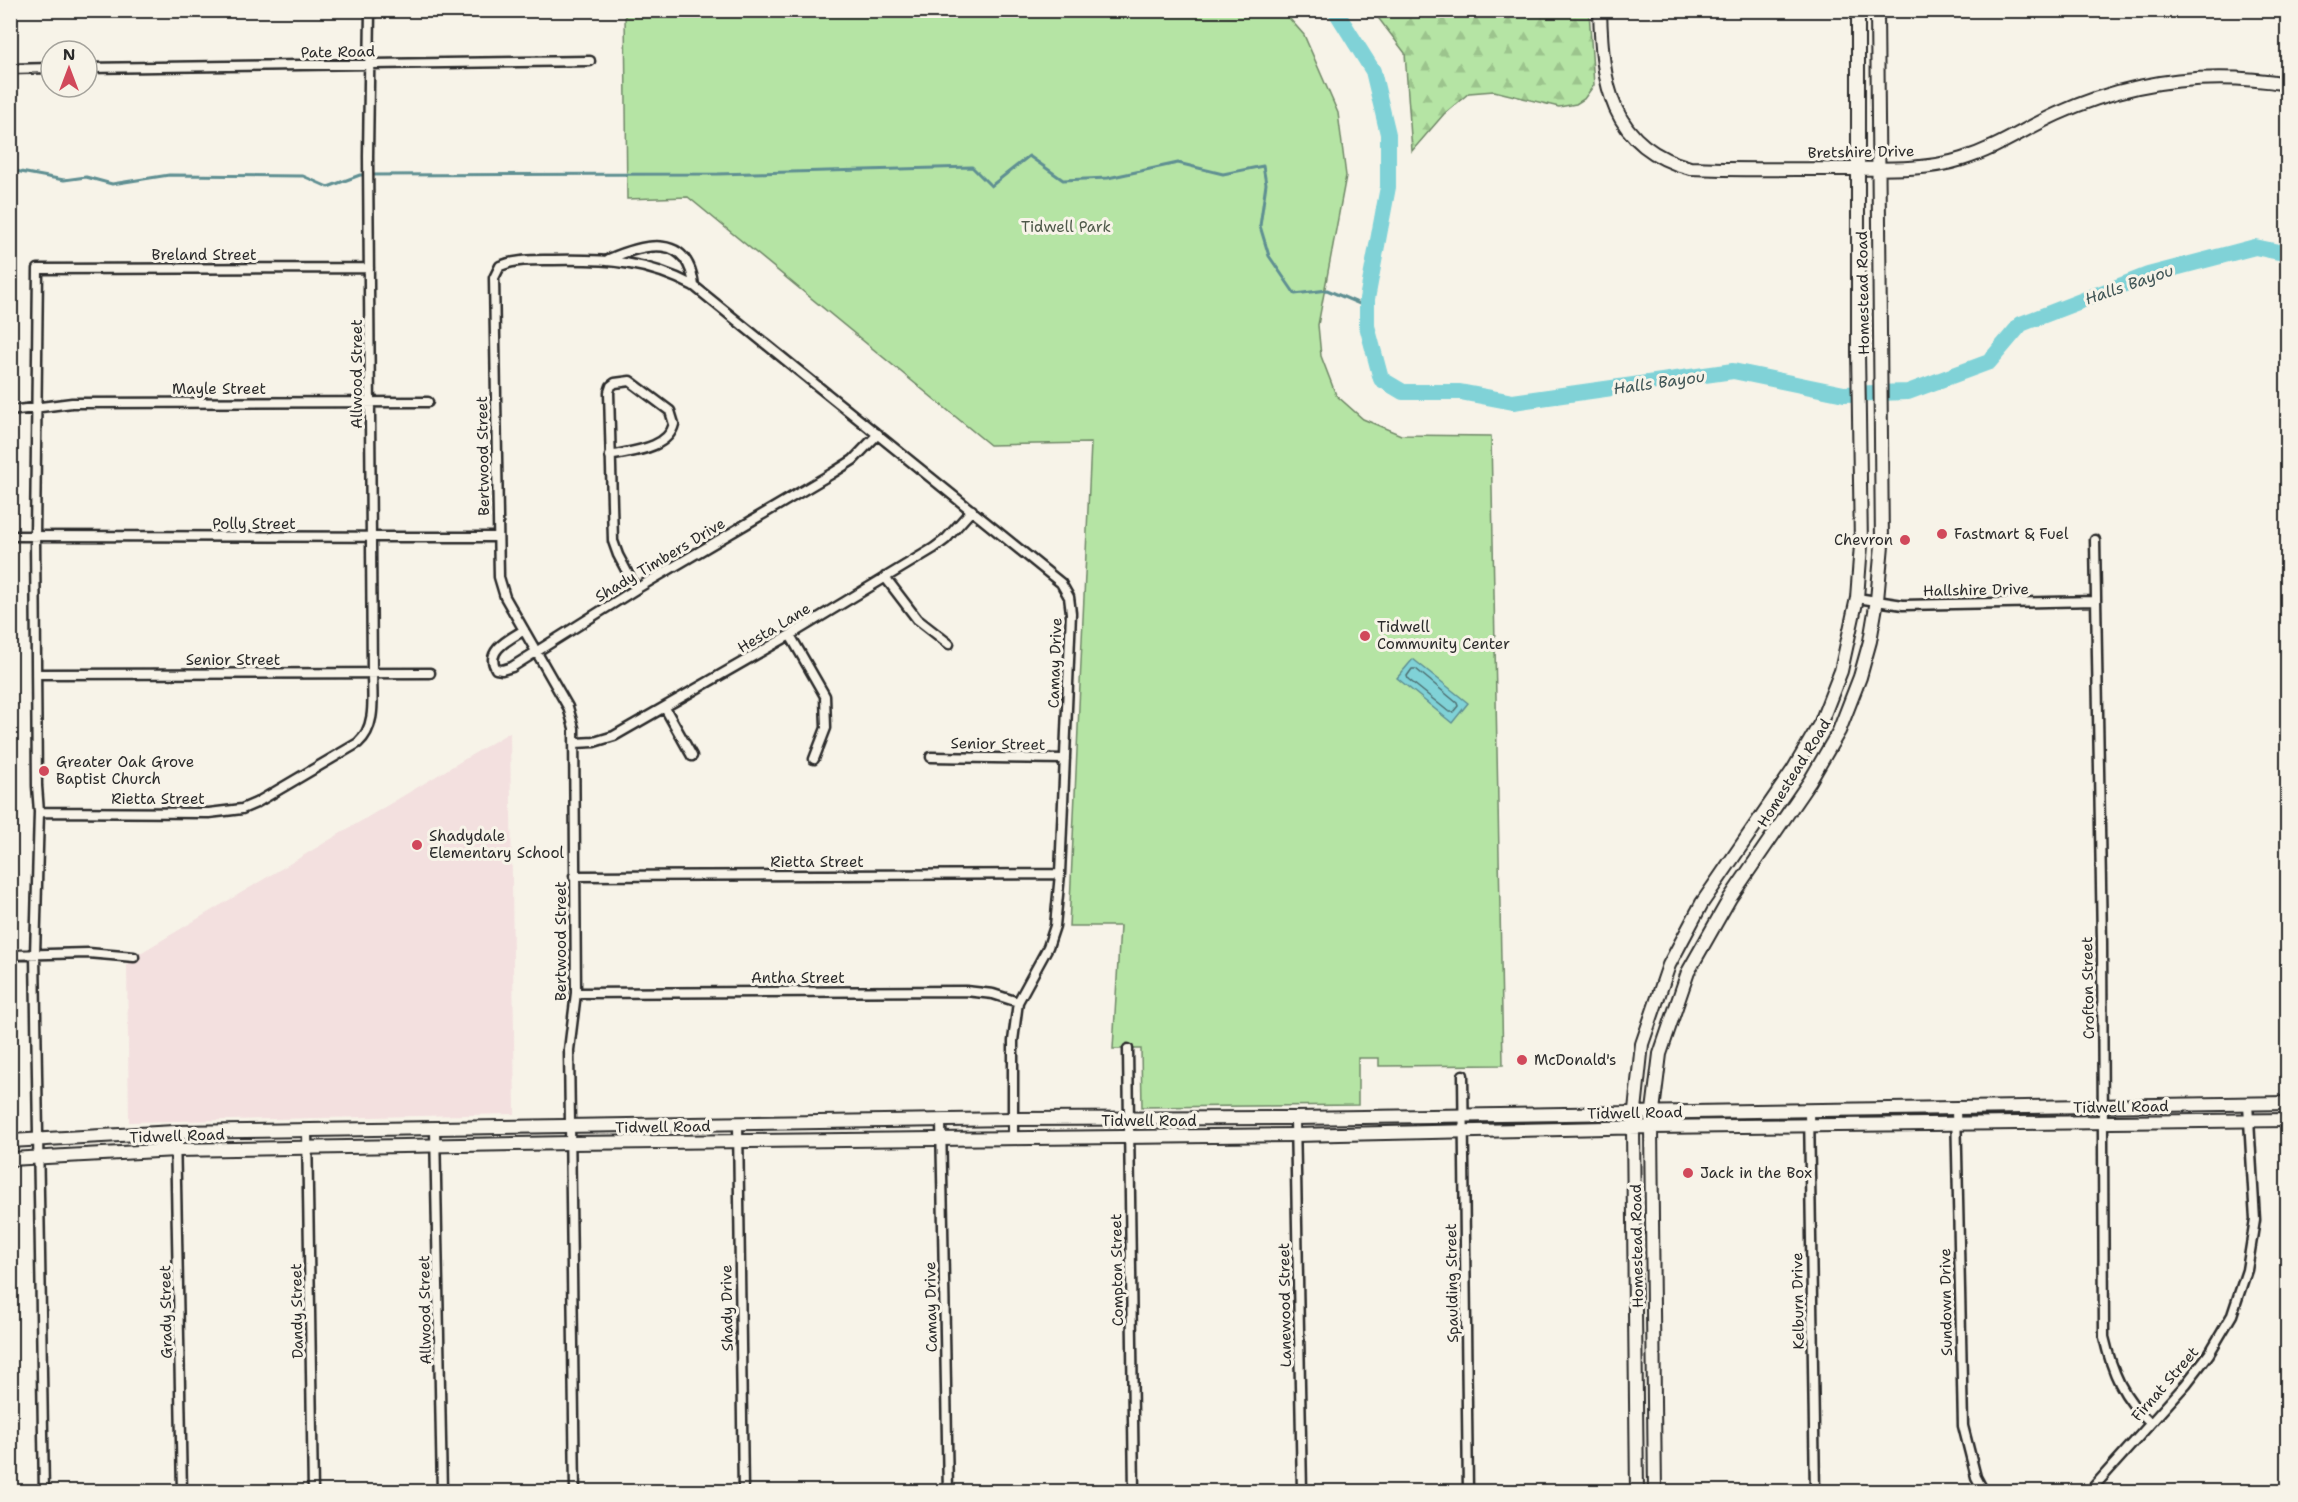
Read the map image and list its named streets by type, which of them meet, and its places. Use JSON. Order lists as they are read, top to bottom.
{
  "streets": {
    "main road": ["Bretshire Drive", "Homestead Road", "Tidwell Road"],
    "street": [
      "Pate Road",
      "Breland Street",
      "Allwood Street",
      "Mayle Street",
      "Bertwood Street",
      "Polly Street",
      "Shady Timbers Drive",
      "Hallshire Drive",
      "Hesta Lane",
      "Senior Street",
      "Camay Drive",
      "Rietta Street",
      "Antha Street",
      "Crofton Street",
      "Compton Street",
      "Spaulding Street",
      "Kelburn Drive",
      "Sundown Drive",
      "Lanewood Street",
      "Shady Drive",
      "Dandy Street",
      "Grady Street",
      "Firnat Street"
    ]
  },
  "crossings": [
    ["Pate Road", "Allwood Street"],
    ["Bretshire Drive", "Homestead Road"],
    ["Breland Street", "Allwood Street"],
    ["Breland Street", "Mayle Street"],
    ["Homestead Road", "Hallshire Drive"],
    ["Homestead Road", "Tidwell Road"],
    ["Allwood Street", "Mayle Street"],
    ["Allwood Street", "Polly Street"],
    ["Allwood Street", "Senior Street"],
    ["Allwood Street", "Rietta Street"],
    ["Allwood Street", "Tidwell Road"],
    ["Bertwood Street", "Polly Street"],
    ["Bertwood Street", "Shady Timbers Drive"],
    ["Bertwood Street", "Hesta Lane"],
    ["Bertwood Street", "Camay Drive"],
    ["Bertwood Street", "Rietta Street"],
    ["Bertwood Street", "Antha Street"],
    ["Bertwood Street", "Tidwell Road"],
    ["Shady Timbers Drive", "Camay Drive"],
    ["Hallshire Drive", "Crofton Street"],
    ["Hesta Lane", "Camay Drive"],
    ["Senior Street", "Camay Drive"],
    ["Camay Drive", "Rietta Street"],
    ["Camay Drive", "Antha Street"],
    ["Camay Drive", "Tidwell Road"],
    ["Crofton Street", "Tidwell Road"],
    ["Crofton Street", "Firnat Street"],
    ["Tidwell Road", "Compton Street"],
    ["Tidwell Road", "Spaulding Street"],
    ["Tidwell Road", "Kelburn Drive"],
    ["Tidwell Road", "Sundown Drive"],
    ["Tidwell Road", "Lanewood Street"],
    ["Tidwell Road", "Shady Drive"],
    ["Tidwell Road", "Dandy Street"],
    ["Tidwell Road", "Grady Street"],
    ["Tidwell Road", "Firnat Street"]
  ],
  "water": ["Halls Bayou"],
  "parks": ["Tidwell Park"],
  "places": [
    "Fastmart & Fuel",
    "Chevron",
    "Tidwell Community Center",
    "Greater Oak Grove Baptist Church",
    "Shadydale Elementary School",
    "McDonald's",
    "Jack in the Box"
  ],
  "north": "top"
}
